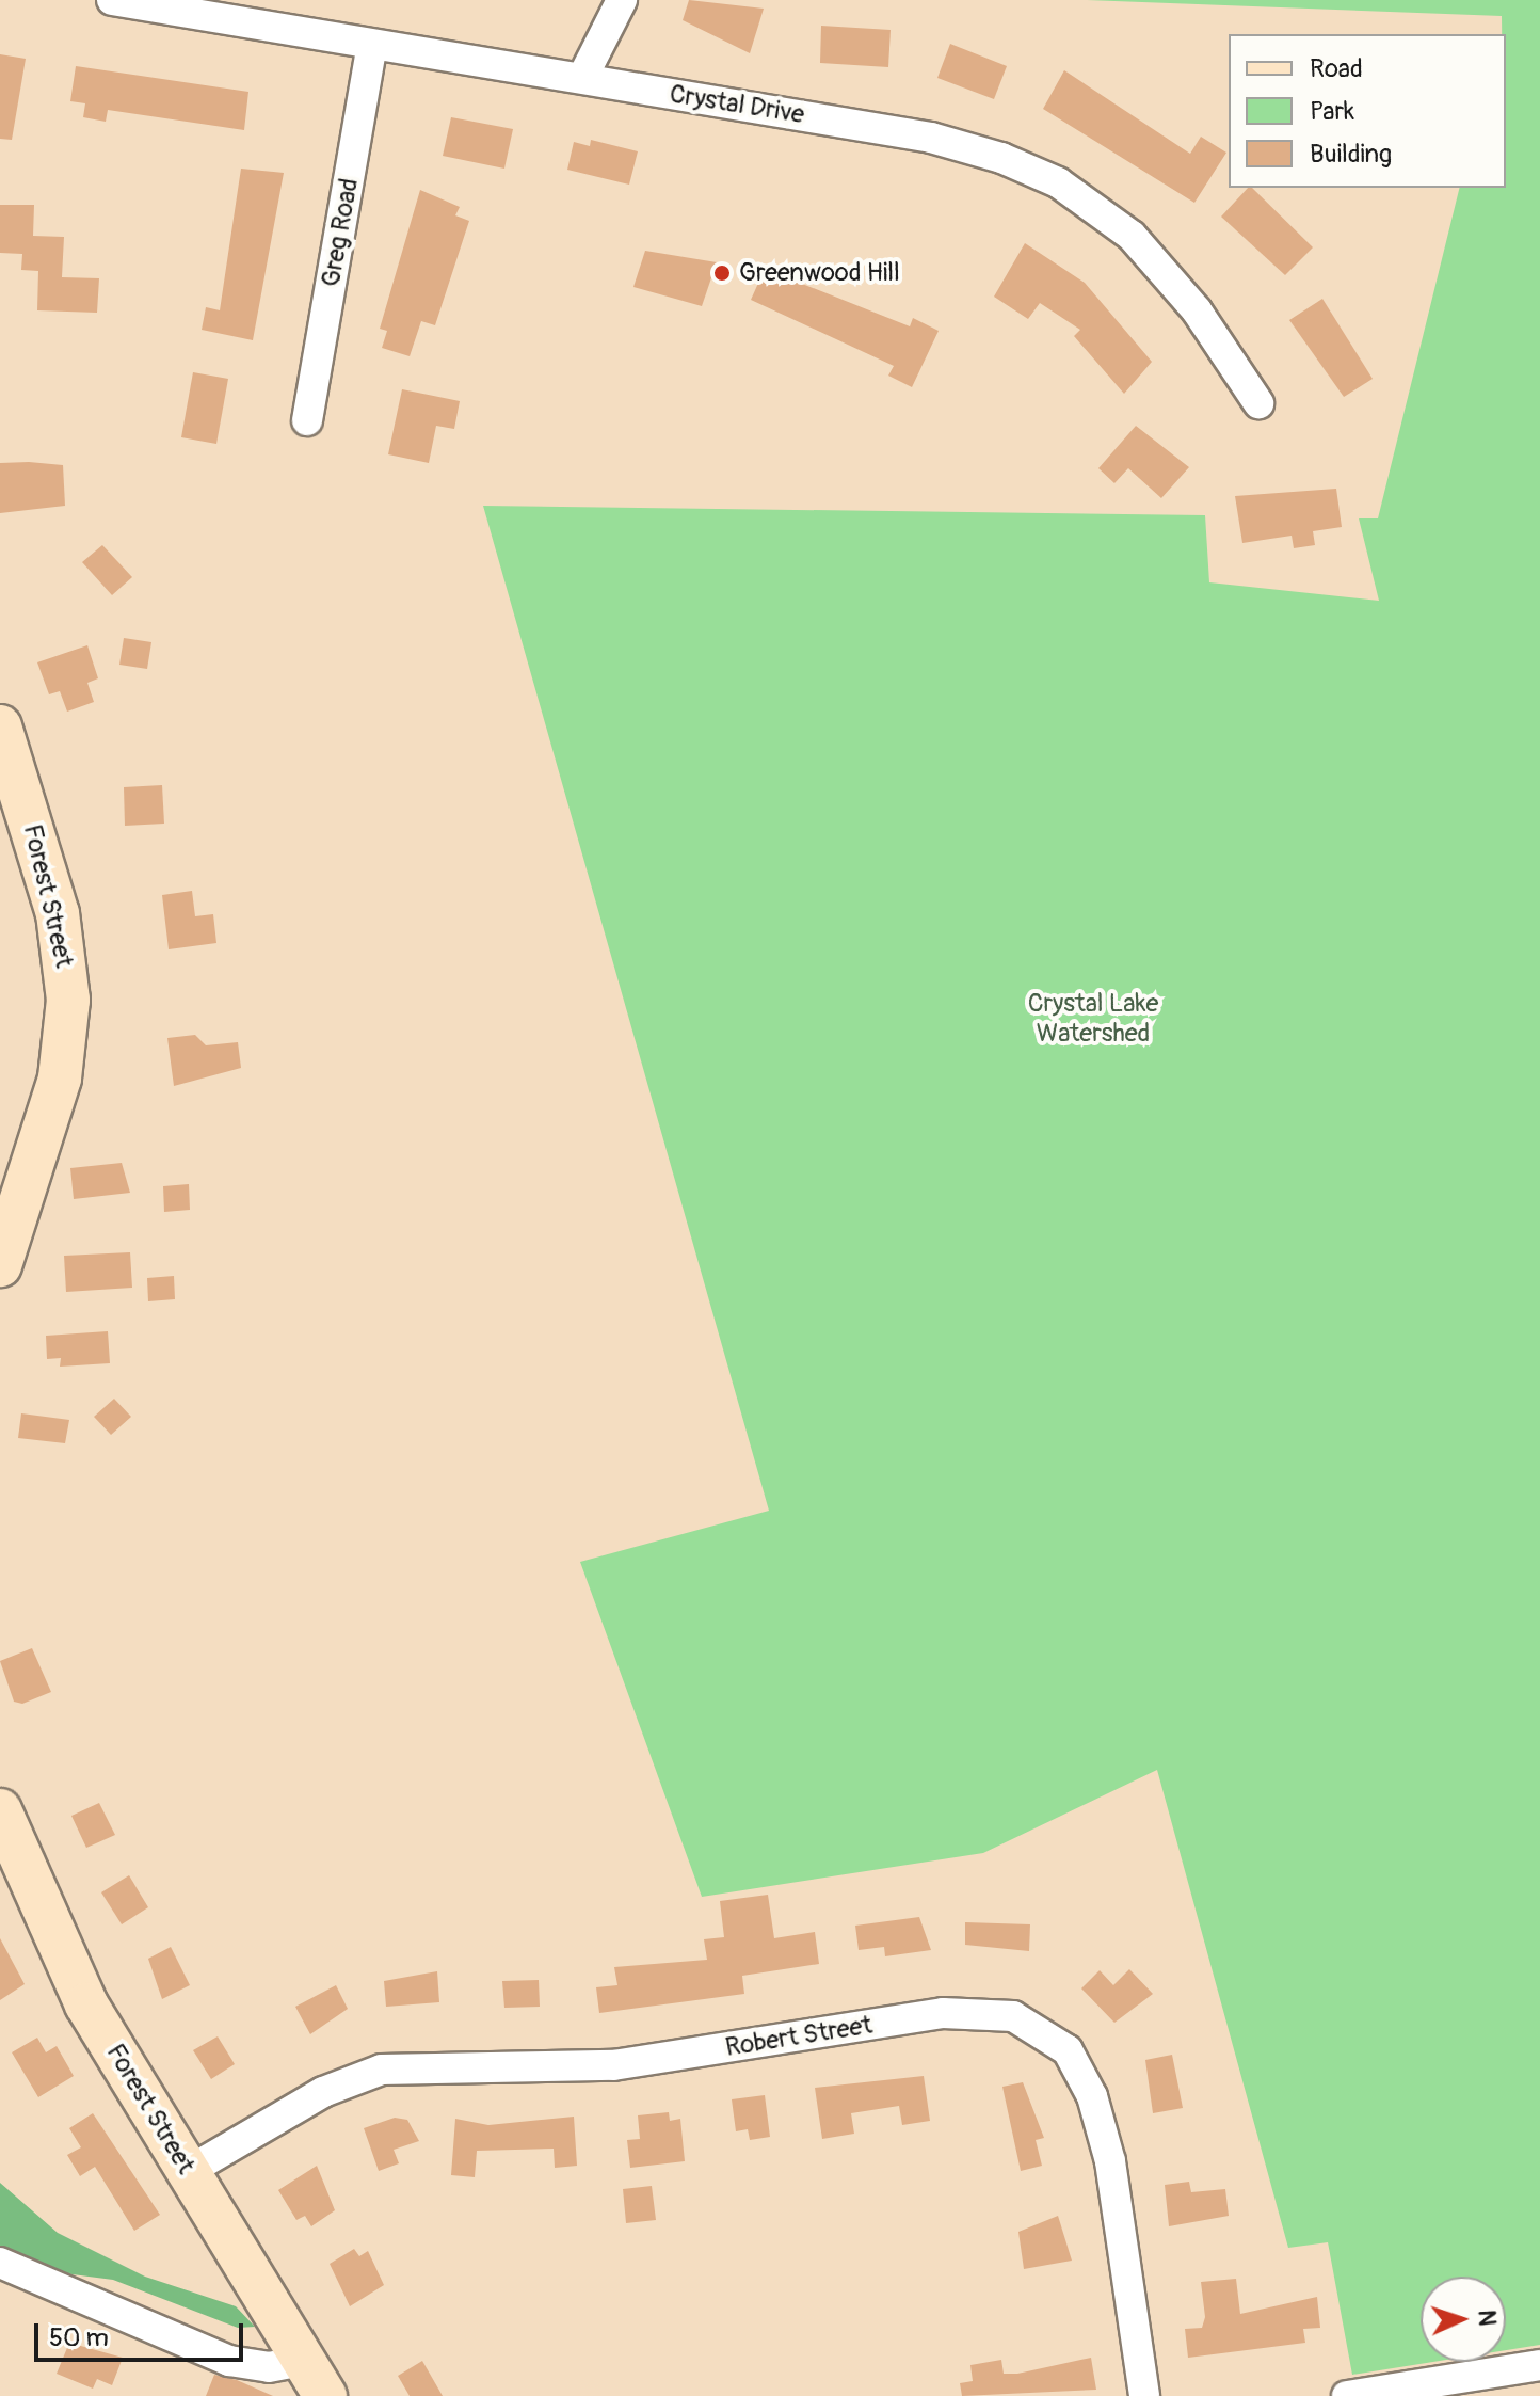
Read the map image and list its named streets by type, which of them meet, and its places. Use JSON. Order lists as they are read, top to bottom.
{
  "streets": {
    "main road": ["Forest Street"],
    "street": ["Crystal Drive", "Greg Road", "Robert Street"]
  },
  "crossings": [
    ["Crystal Drive", "Greg Road"],
    ["Forest Street", "Robert Street"]
  ],
  "parks": ["Crystal Lake Watershed"],
  "places": ["Greenwood Hill"],
  "legend": ["Road", "Park", "Building"],
  "scale_bar": "50 m",
  "north": "right"
}
